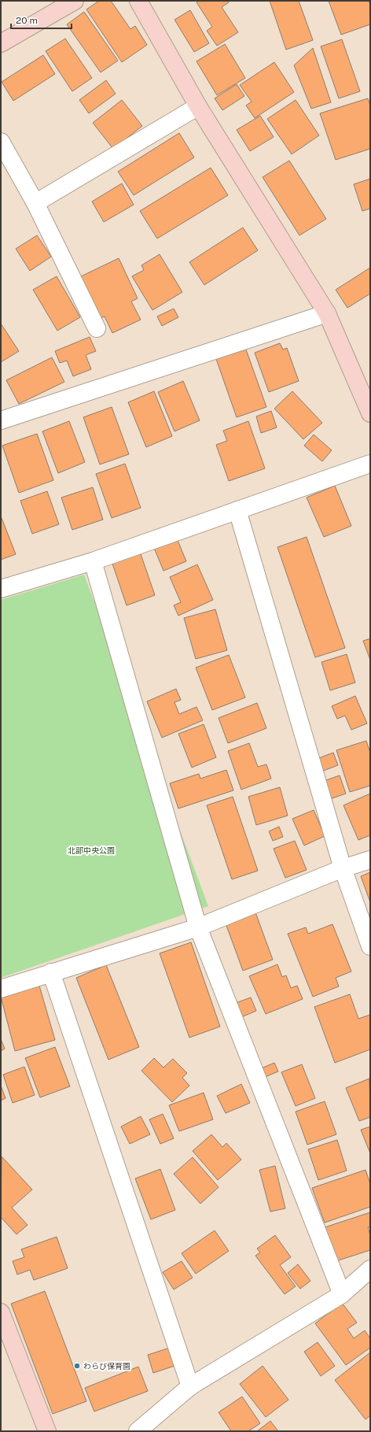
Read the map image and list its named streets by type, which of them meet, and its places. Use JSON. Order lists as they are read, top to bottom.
{
  "parks": ["北部中央公園"],
  "places": ["わらび保育園"],
  "scale_bar": "20 m"
}
